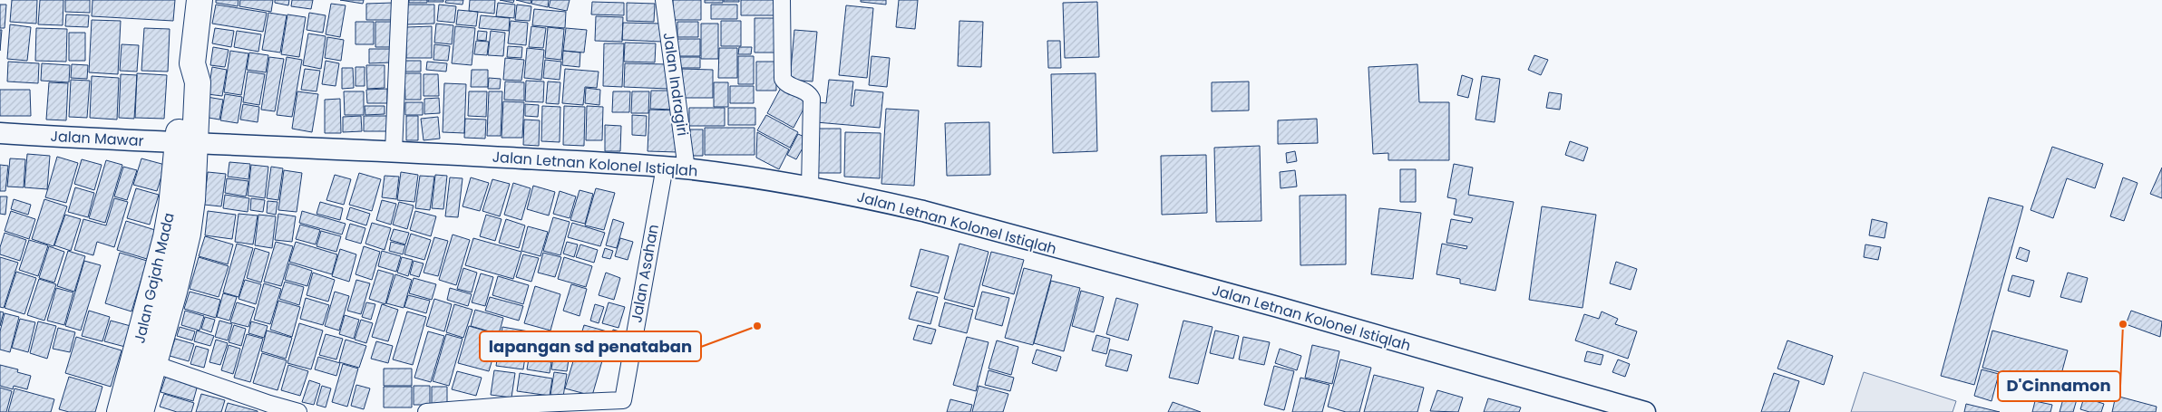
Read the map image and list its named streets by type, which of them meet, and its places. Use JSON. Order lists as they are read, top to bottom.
{
  "streets": {
    "highway": ["Jalan Gajah Mada"],
    "street": [
      "Jalan Indragiri",
      "Jalan Mawar",
      "Jalan Letnan Kolonel Istiqlah",
      "Jalan Asahan"
    ]
  },
  "crossings": [
    ["Jalan Indragiri", "Jalan Letnan Kolonel Istiqlah"],
    ["Jalan Mawar", "Jalan Letnan Kolonel Istiqlah"],
    ["Jalan Mawar", "Jalan Gajah Mada"],
    ["Jalan Letnan Kolonel Istiqlah", "Jalan Asahan"],
    ["Jalan Letnan Kolonel Istiqlah", "Jalan Gajah Mada"]
  ],
  "places": ["D'Cinnamon", "lapangan sd penataban"]
}
